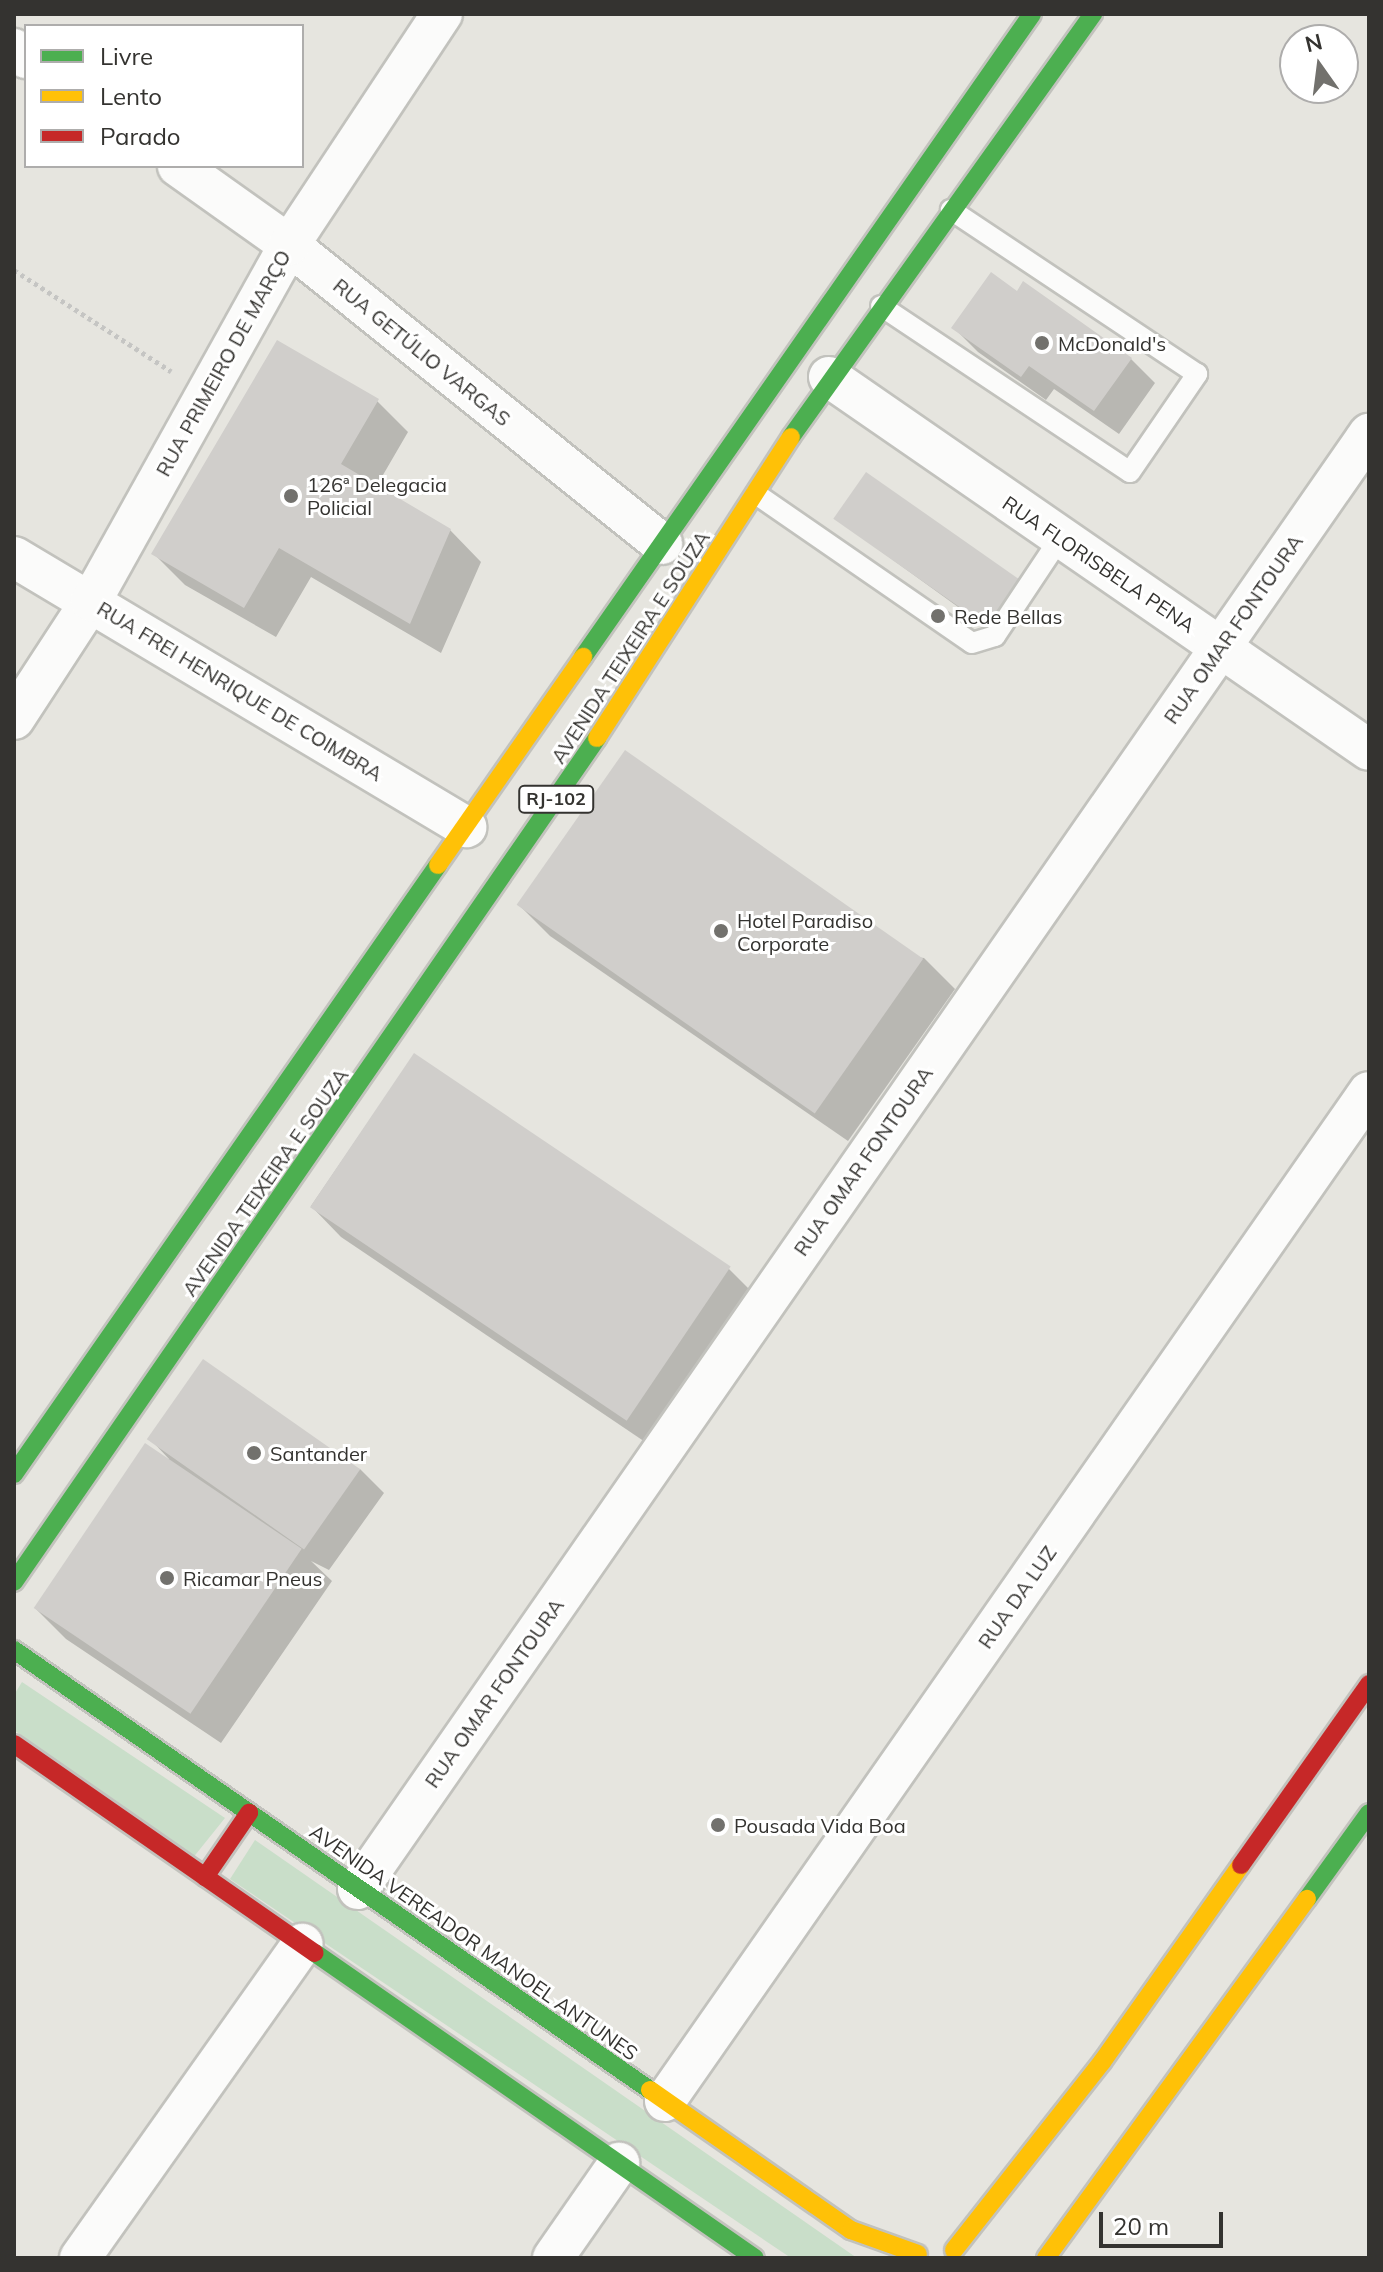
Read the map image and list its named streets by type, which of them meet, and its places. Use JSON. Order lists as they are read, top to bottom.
{
  "streets": {
    "main road": ["AVENIDA TEIXEIRA E SOUZA", "RJ-102", "AVENIDA VEREADOR MANOEL ANTUNES"],
    "street": [
      "RUA GETÚLIO VARGAS",
      "RUA PRIMEIRO DE MARÇO",
      "RUA FLORISBELA PENA",
      "RUA OMAR FONTOURA",
      "RUA FREI HENRIQUE DE COIMBRA",
      "RUA DA LUZ"
    ]
  },
  "crossings": [
    ["RUA GETÚLIO VARGAS", "RUA PRIMEIRO DE MARÇO"],
    ["RUA GETÚLIO VARGAS", "AVENIDA TEIXEIRA E SOUZA"],
    ["RUA PRIMEIRO DE MARÇO", "RUA FREI HENRIQUE DE COIMBRA"],
    ["RUA FLORISBELA PENA", "RUA OMAR FONTOURA"],
    ["RUA FLORISBELA PENA", "AVENIDA TEIXEIRA E SOUZA"],
    ["RUA OMAR FONTOURA", "AVENIDA VEREADOR MANOEL ANTUNES"],
    ["AVENIDA TEIXEIRA E SOUZA", "RUA FREI HENRIQUE DE COIMBRA"],
    ["RUA DA LUZ", "AVENIDA VEREADOR MANOEL ANTUNES"]
  ],
  "places": [
    "McDonald's",
    "126ª Delegacia Policial",
    "Rede Bellas",
    "Hotel Paradiso Corporate",
    "Santander",
    "Ricamar Pneus",
    "Pousada Vida Boa"
  ],
  "legend": ["Livre", "Lento", "Parado"],
  "scale_bar": "20 m",
  "north": "top"
}
